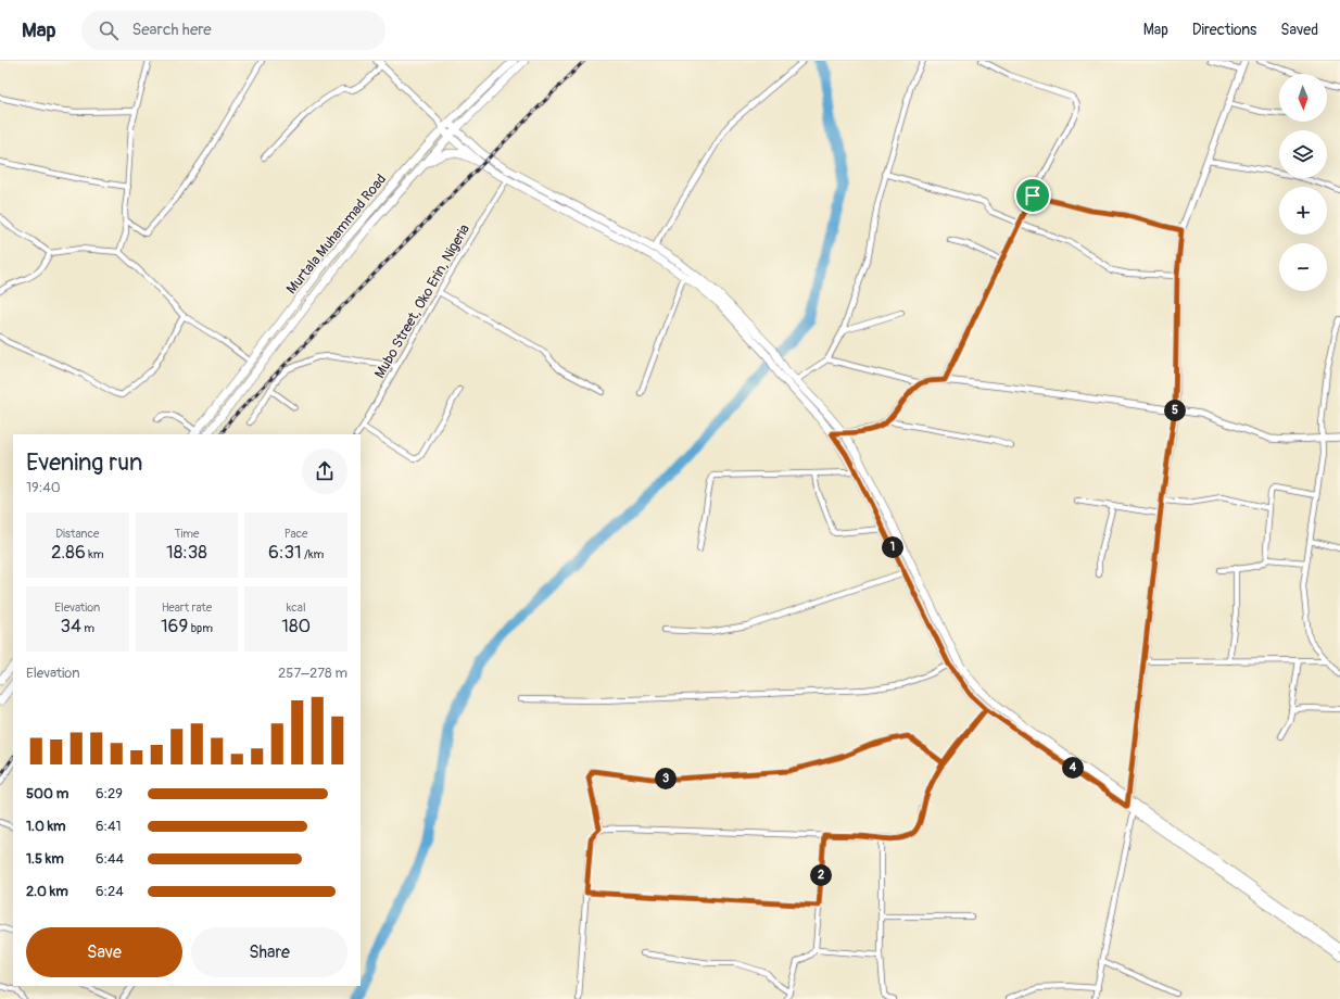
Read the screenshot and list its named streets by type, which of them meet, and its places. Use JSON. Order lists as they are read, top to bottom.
{
  "streets": {
    "main road": ["Murtala Muhammad Road"],
    "street": ["Mubo Street, Oko Erin, Nigeria"]
  },
  "north": "bottom",
  "page": {
    "header": "Map",
    "search": "Search here",
    "nav": ["Map", "Directions", "Saved"],
    "map_buttons": ["+", "−"],
    "pins": [
      "5",
      "1",
      "4",
      "3",
      "2"
    ],
    "heading": ["Evening run", "19:40"],
    "stats": [
      ["Distance", "2.86 km"],
      ["Time", "18:38"],
      ["Pace", "6:31 /km"],
      ["Elevation", "34 m"],
      ["Heart rate", "169 bpm"],
      ["kcal", "180"]
    ],
    "chart": ["Elevation", "257–278 m"],
    "list": [
      {
        "name": "500 m",
        "note": "6:29"
      },
      {
        "name": "1.0 km",
        "note": "6:41"
      },
      {
        "name": "1.5 km",
        "note": "6:44"
      },
      {
        "name": "2.0 km",
        "note": "6:24"
      }
    ],
    "buttons": ["Save", "Share"]
  }
}
